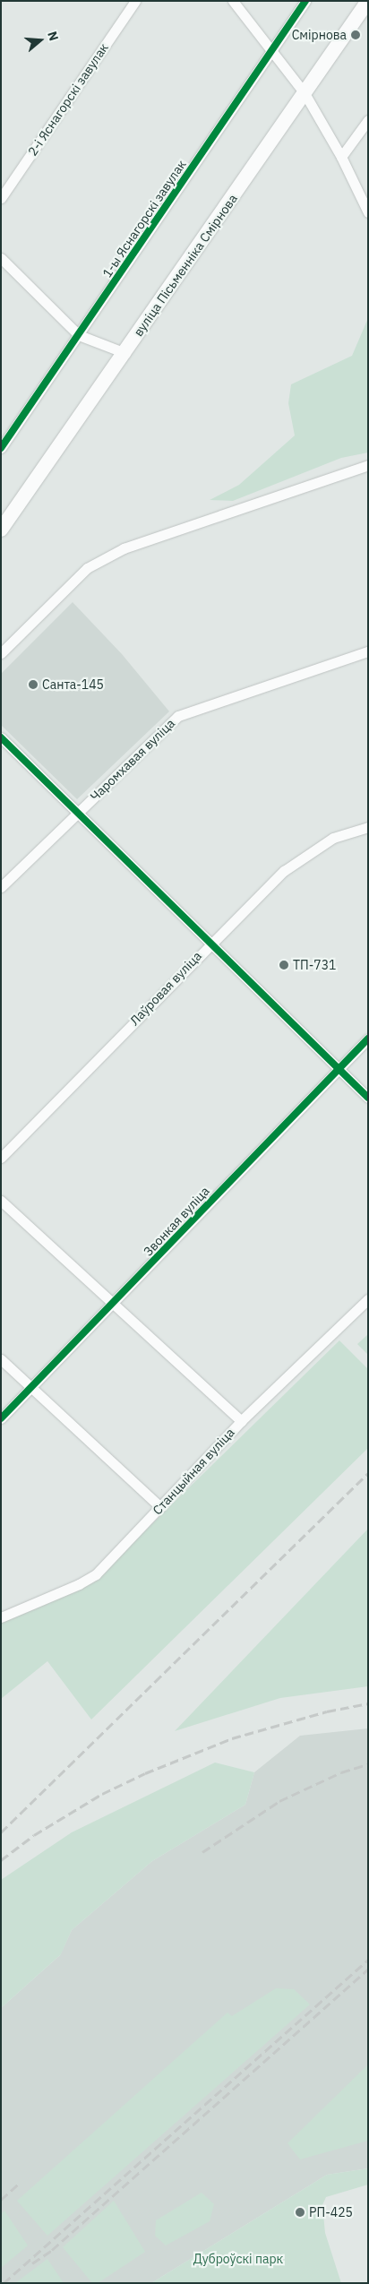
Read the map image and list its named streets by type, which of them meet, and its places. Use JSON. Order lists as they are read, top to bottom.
{
  "streets": {
    "main road": ["вуліца Пісьменніка Смірнова"],
    "street": [
      "2-і Яснагорскі завулак",
      "1-ы Яснагорскі завулак",
      "Чаромхавая вуліца",
      "Лаўровая вуліца",
      "Звонкая вуліца",
      "Станцыйная вуліца"
    ]
  },
  "parks": ["Дуброўскі парк"],
  "places": [
    "Смірнова",
    "Санта-145",
    "ТП-731",
    "РП-425"
  ],
  "north": "right"
}
